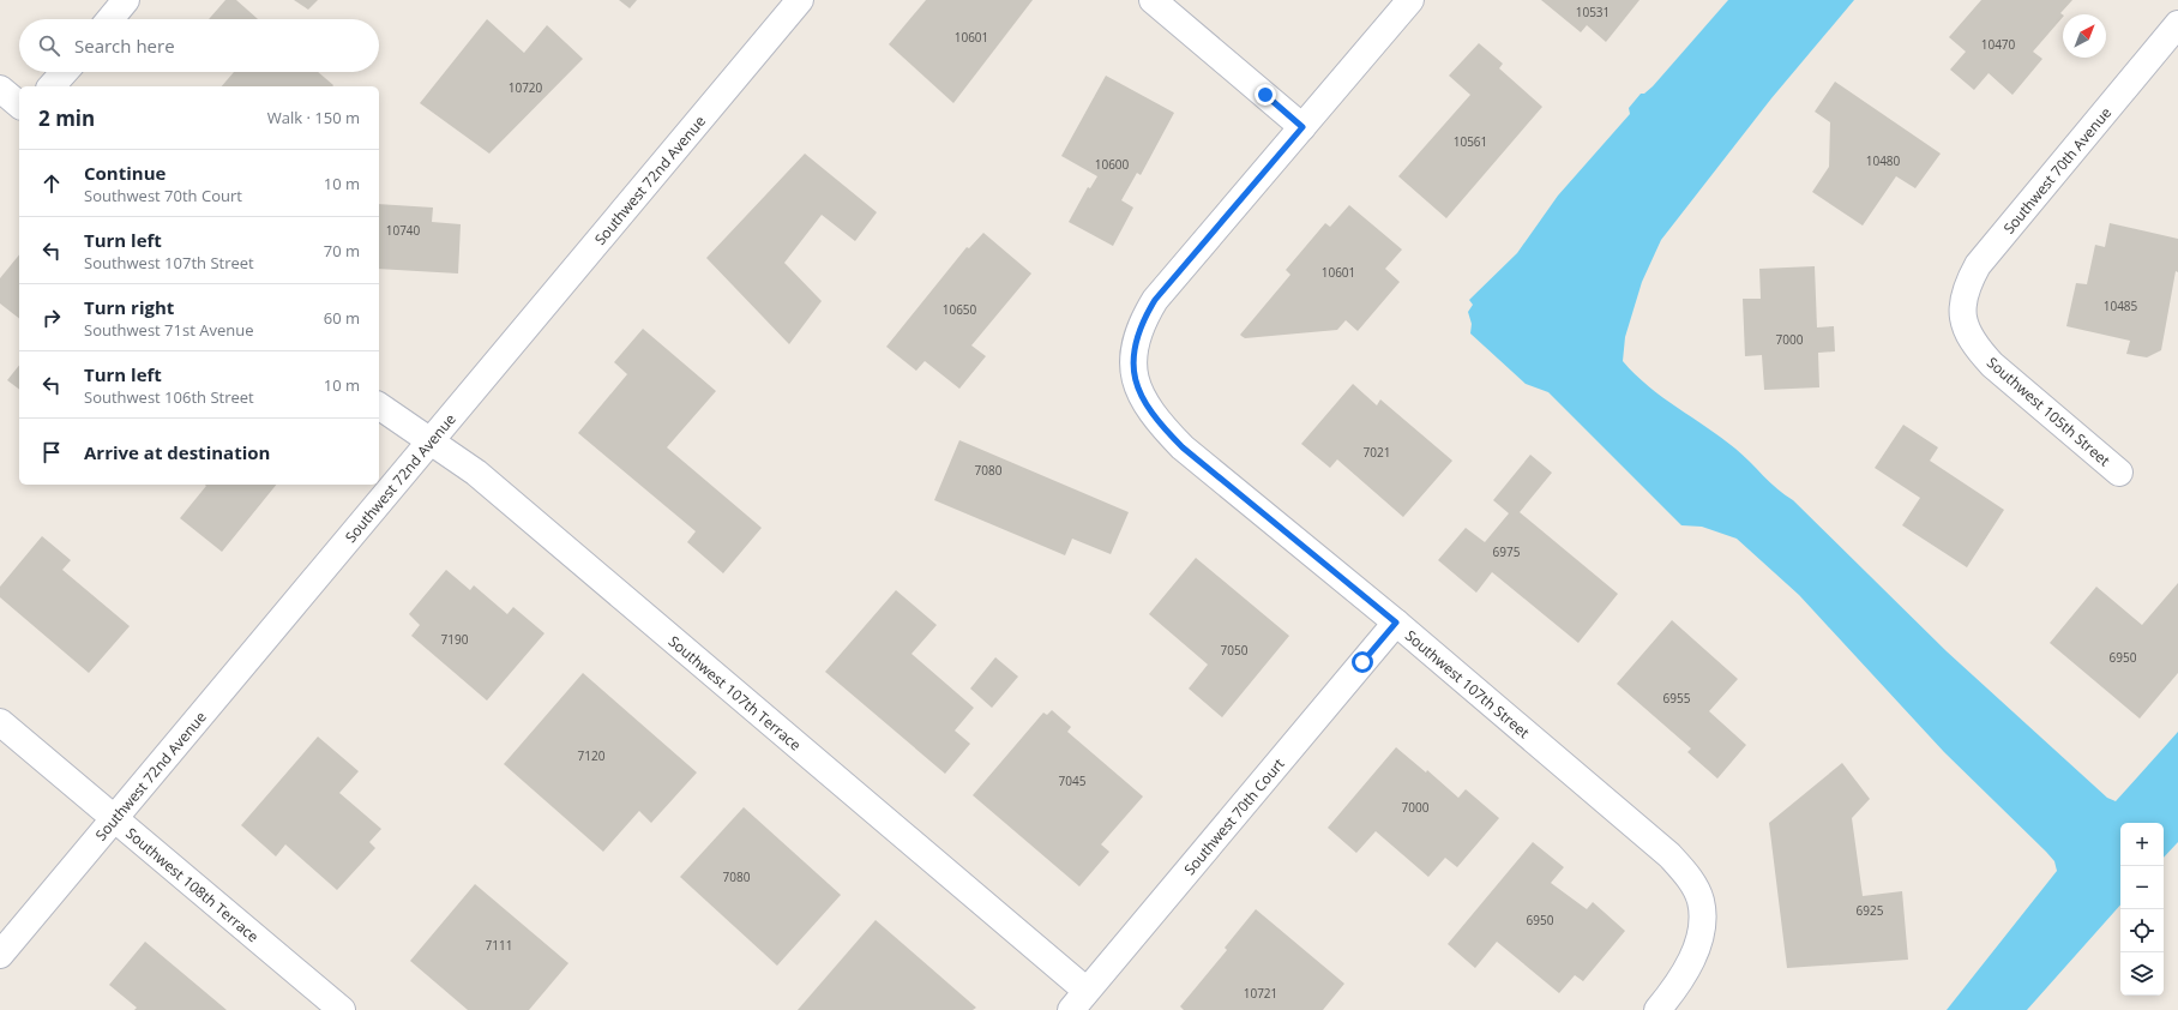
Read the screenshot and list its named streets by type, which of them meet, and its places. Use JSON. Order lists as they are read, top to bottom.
{
  "streets": {
    "street": [
      "Southwest 70th Avenue",
      "Southwest 72nd Avenue",
      "Southwest 105th Street",
      "Southwest 107th Street",
      "Southwest 107th Terrace",
      "Southwest 70th Court",
      "Southwest 108th Terrace"
    ]
  },
  "crossings": [
    ["Southwest 70th Avenue", "Southwest 105th Street"],
    ["Southwest 72nd Avenue", "Southwest 107th Terrace"],
    ["Southwest 72nd Avenue", "Southwest 108th Terrace"],
    ["Southwest 107th Street", "Southwest 70th Court"],
    ["Southwest 107th Terrace", "Southwest 70th Court"]
  ],
  "house_numbers": [
    "10531",
    "10601",
    "10470",
    "10720",
    "10561",
    "10480",
    "10600",
    "10740",
    "10601",
    "10485",
    "10650",
    "7000",
    "7021",
    "7080",
    "6975",
    "7190",
    "7050",
    "6950",
    "6955",
    "7120",
    "7045",
    "7000",
    "7080",
    "6925",
    "6950",
    "7111",
    "10721"
  ],
  "north": "top right",
  "page": {
    "search": "Search here",
    "heading": ["2 min", "Walk · 150 m"],
    "list": [
      ["Continue", "Southwest 70th Court", "10 m"],
      ["Turn left", "Southwest 107th Street", "70 m"],
      ["Turn right", "Southwest 71st Avenue", "60 m"],
      ["Turn left", "Southwest 106th Street", "10 m"],
      "Arrive at destination"
    ],
    "map_buttons": ["+", "−"]
  }
}
